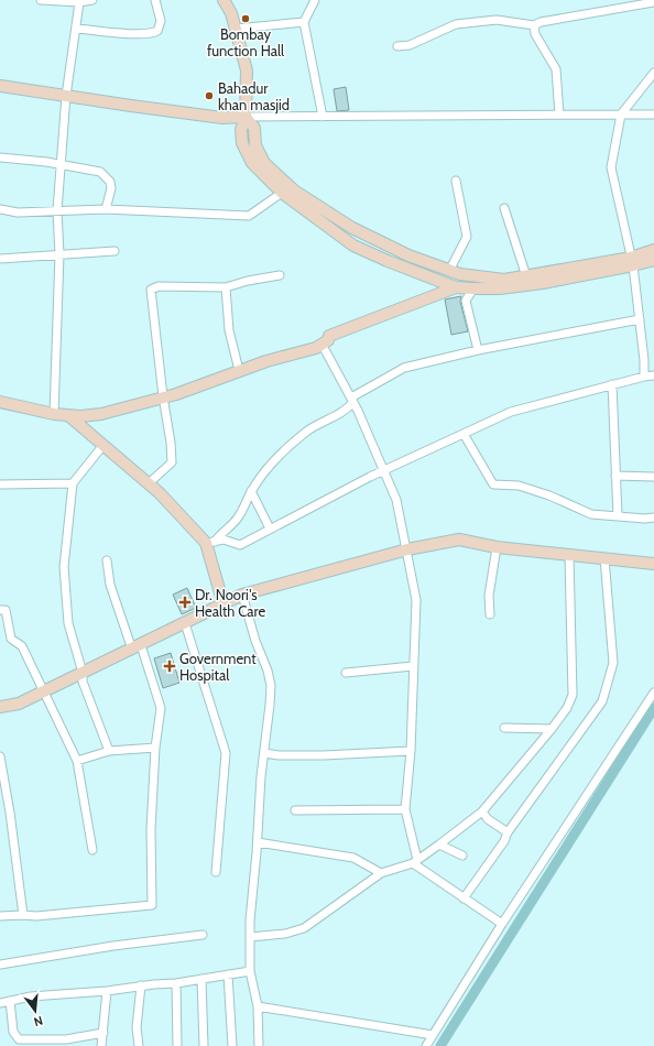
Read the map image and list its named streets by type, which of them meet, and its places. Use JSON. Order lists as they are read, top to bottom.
{
  "places": {
    "other": ["Bombay function Hall", "Bahadur khan masjid"],
    "health": ["Dr. Noori's Health Care", "Government Hospital"]
  },
  "north": "bottom"
}
